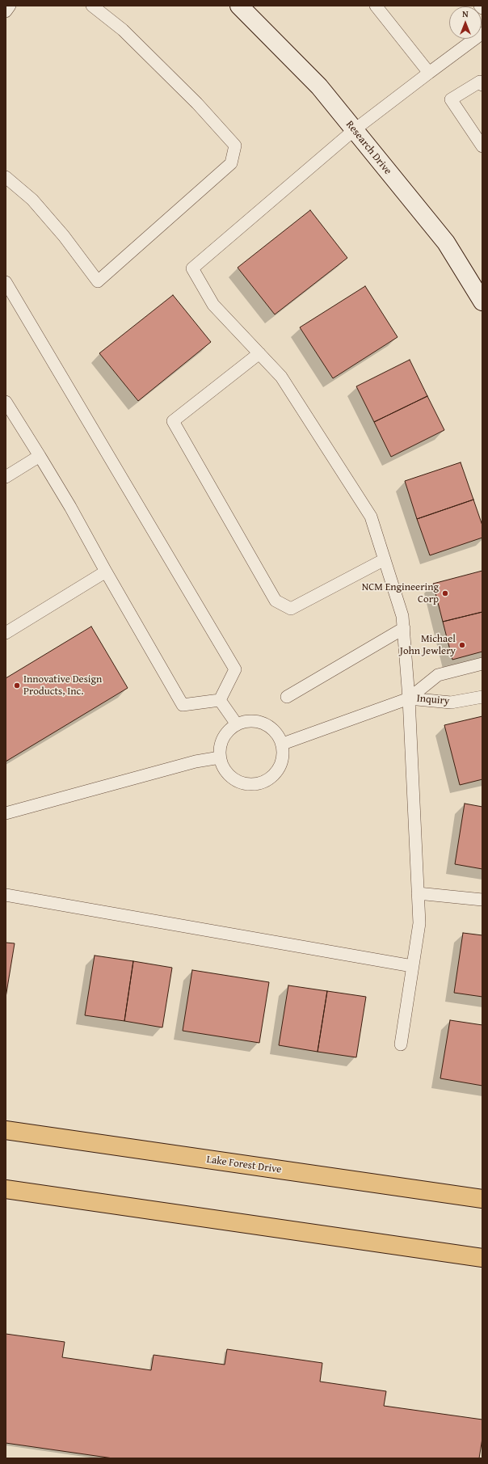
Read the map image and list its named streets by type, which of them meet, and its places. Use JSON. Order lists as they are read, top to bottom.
{
  "streets": {
    "main road": ["Research Drive", "Lake Forest Drive"],
    "lane": ["Inquiry"]
  },
  "places": ["NCM Engineering Corp", "Michael John Jewlery", "Innovative Design Products, Inc."],
  "north": "top"
}
